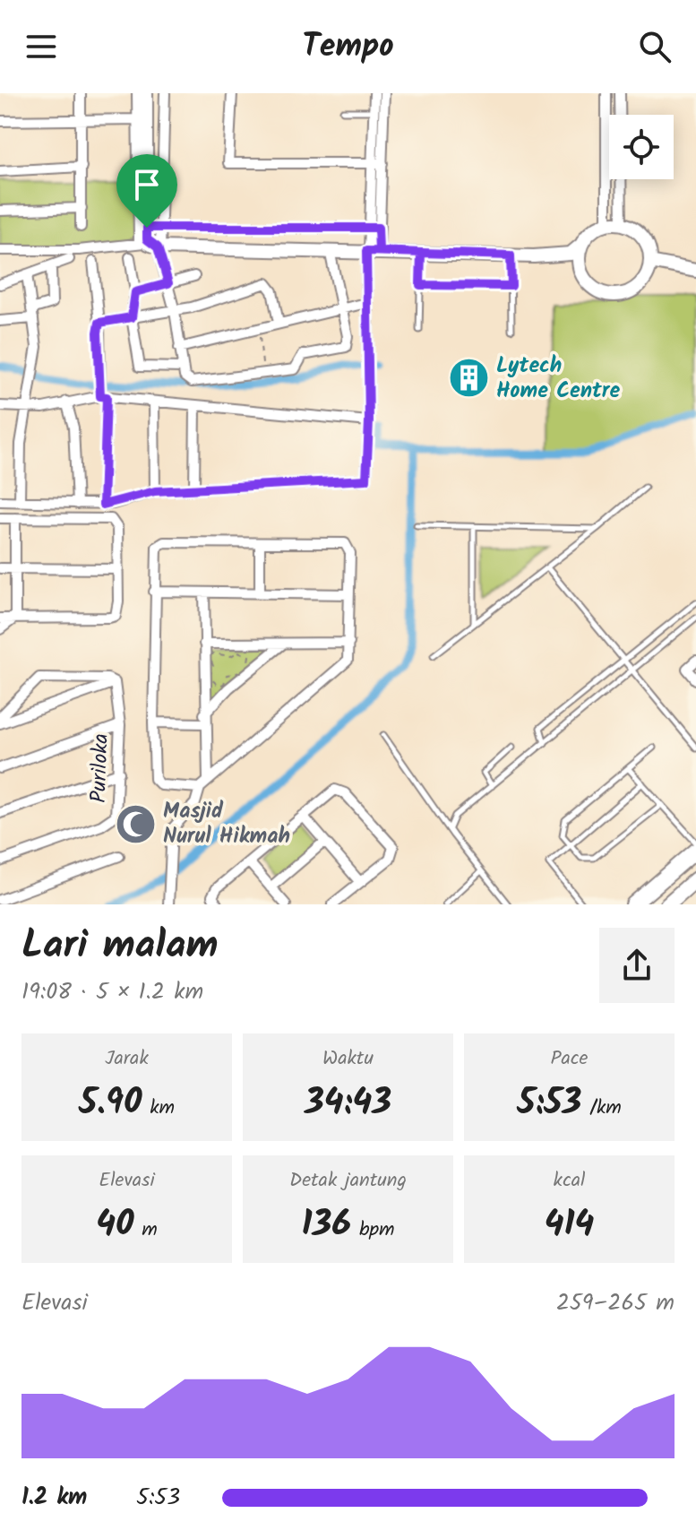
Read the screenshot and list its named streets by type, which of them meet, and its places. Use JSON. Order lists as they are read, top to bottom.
{
  "streets": {
    "street": ["Puriloka"]
  },
  "places": {
    "building": ["Lytech Home Centre"],
    "mosque": ["Masjid Nurul Hikmah"]
  },
  "page": {
    "header": "Tempo",
    "heading": ["Lari malam", "19:08 · 5 × 1.2 km"],
    "stats": [
      ["Jarak", "5.90 km"],
      ["Waktu", "34:43"],
      ["Pace", "5:53 /km"],
      ["Elevasi", "40 m"],
      ["Detak jantung", "136 bpm"],
      ["kcal", "414"]
    ],
    "chart": ["Elevasi", "259–265 m"],
    "list": [
      {
        "name": "1.2 km",
        "note": "5:53"
      }
    ]
  }
}
